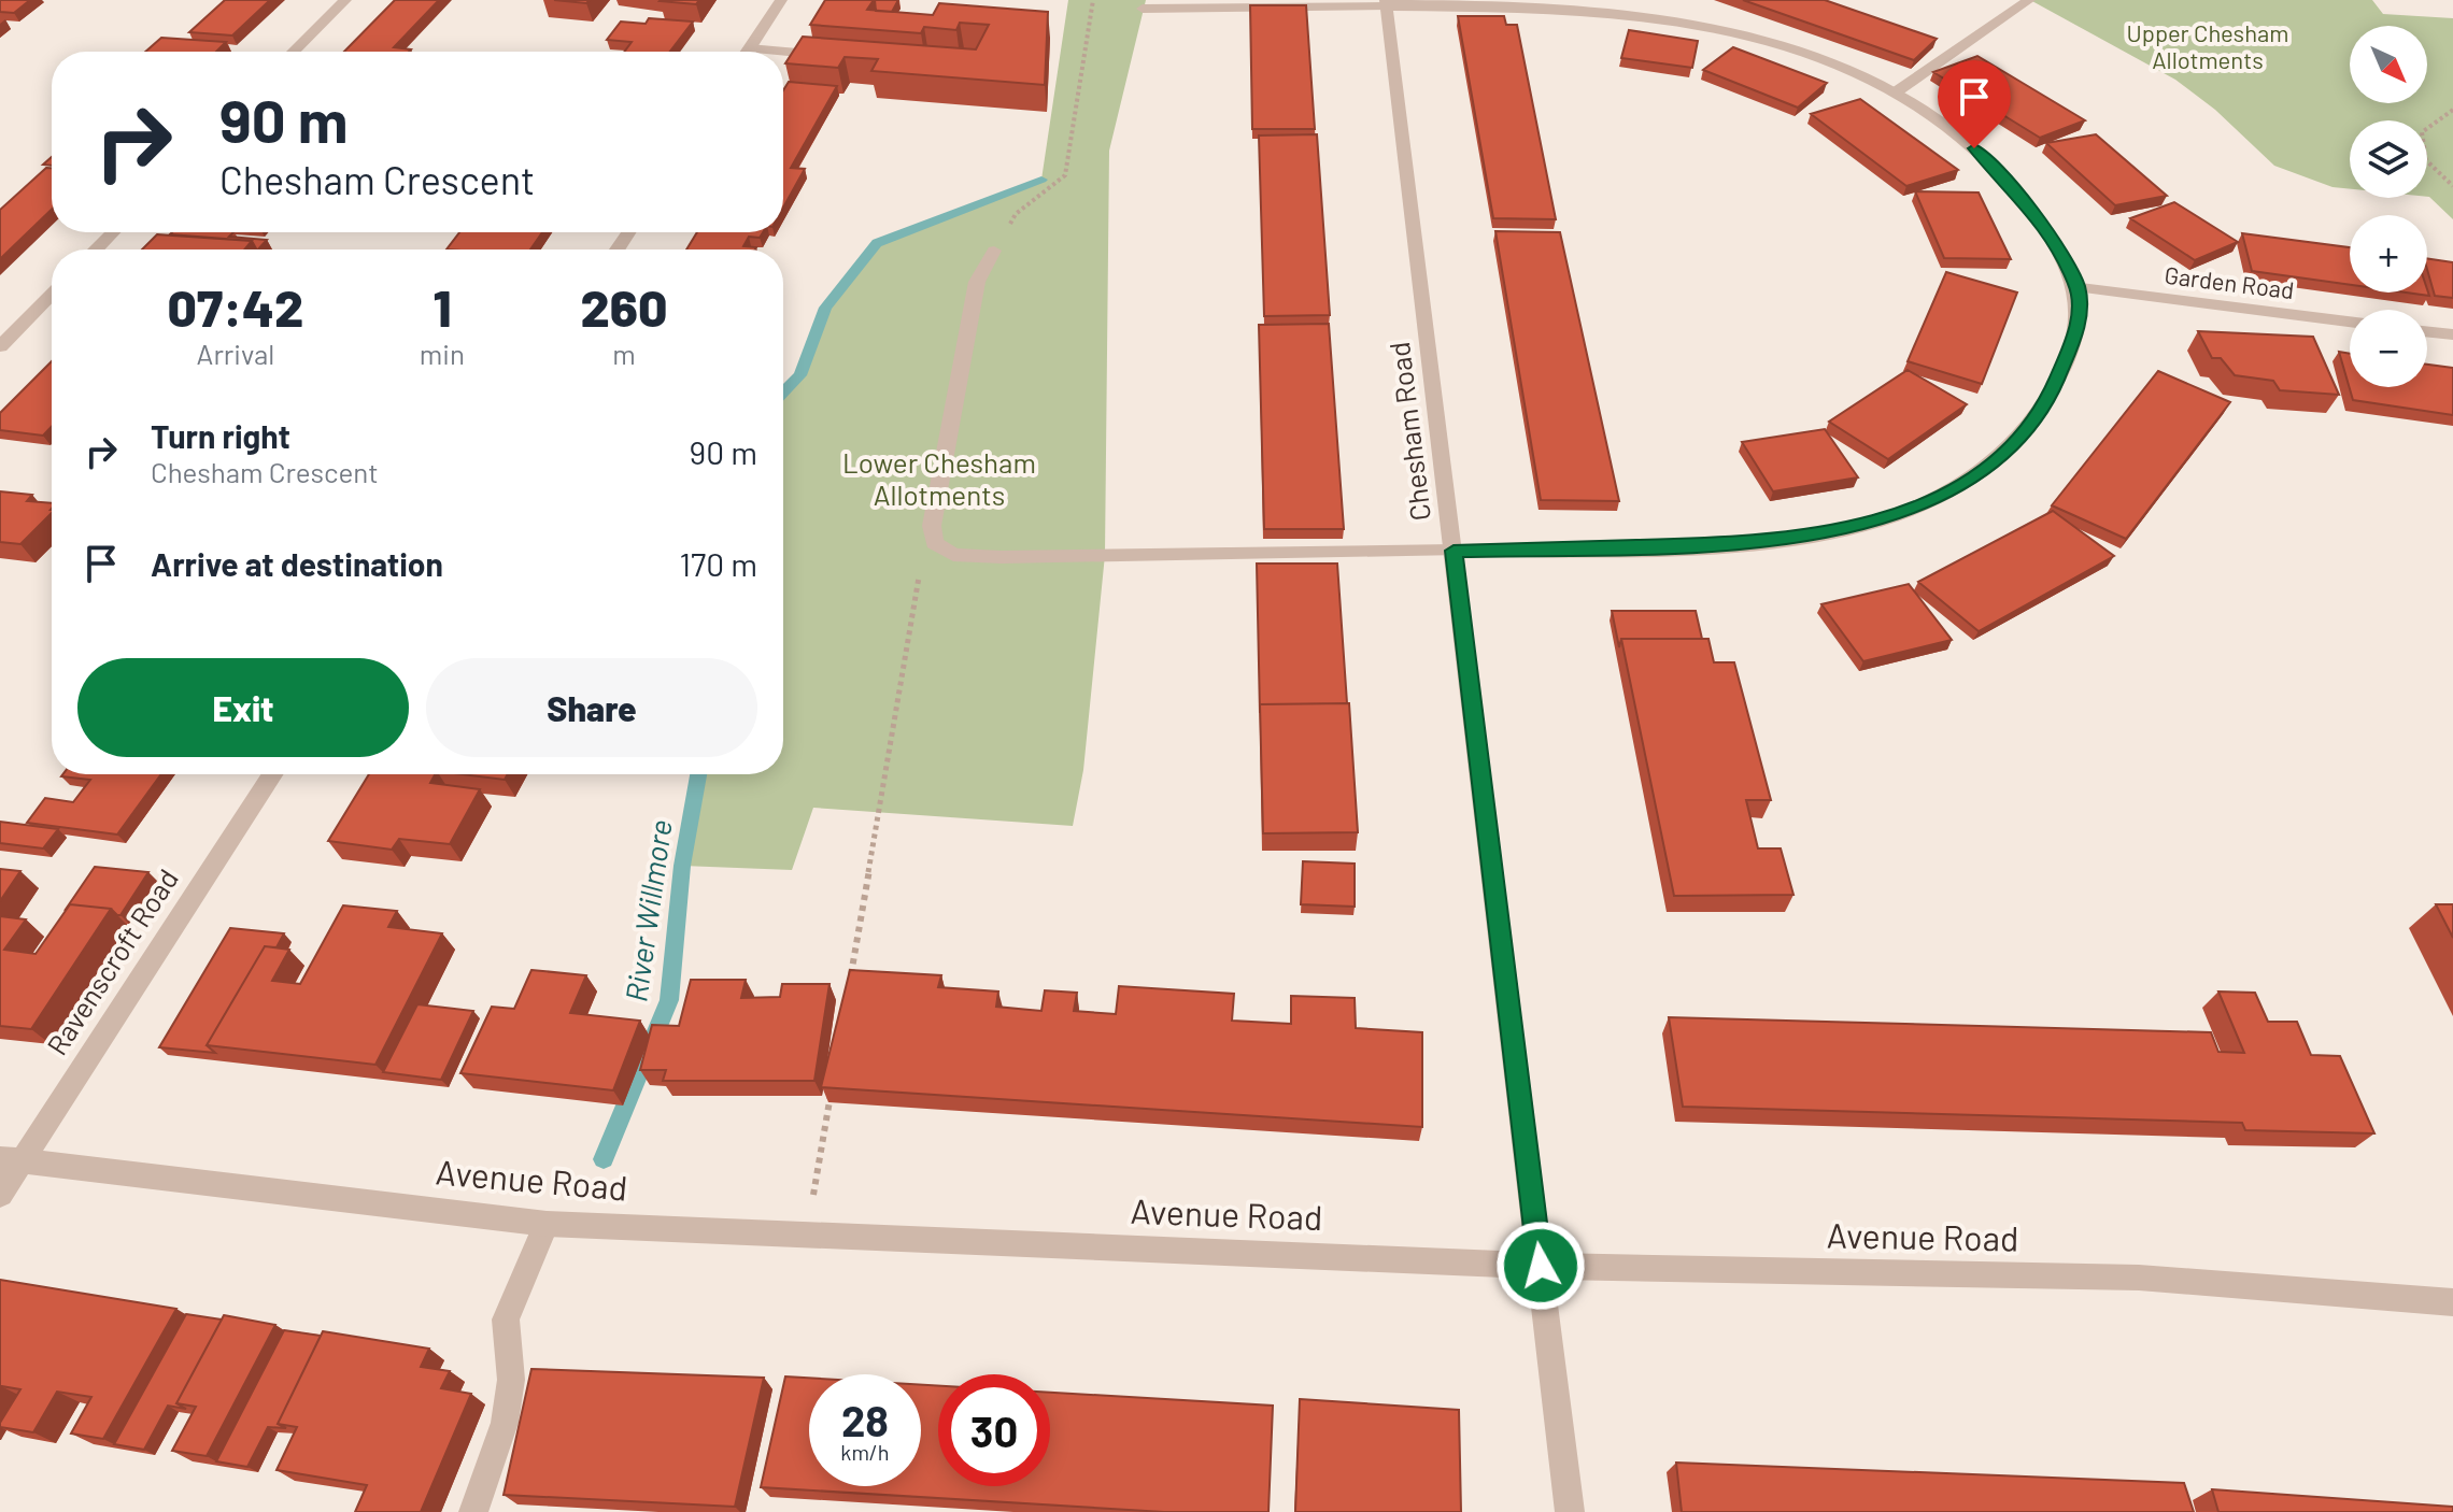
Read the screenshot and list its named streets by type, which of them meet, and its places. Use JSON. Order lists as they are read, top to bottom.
{
  "streets": {
    "street": [
      "Garden Road",
      "Chesham Road",
      "Ravenscroft Road",
      "Avenue Road"
    ]
  },
  "crossings": [
    ["Chesham Road", "Avenue Road"],
    ["Ravenscroft Road", "Avenue Road"]
  ],
  "water": ["River Willmore"],
  "parks": ["Upper Chesham Allotments", "Lower Chesham Allotments"],
  "north": "bottom right",
  "page": {
    "map_buttons": ["+", "−"],
    "turn": ["90 m", "Chesham Crescent"],
    "eta": [
      "07:42",
      "Arrival",
      "1",
      "min",
      "260",
      "m"
    ],
    "list": [
      {
        "name": "Turn right",
        "note": "Chesham Crescent",
        "value": "90 m"
      },
      {
        "name": "Arrive at destination",
        "value": "170 m"
      }
    ],
    "buttons": ["Exit", "Share"],
    "speed": "28 km/h",
    "limit": "30"
  }
}
